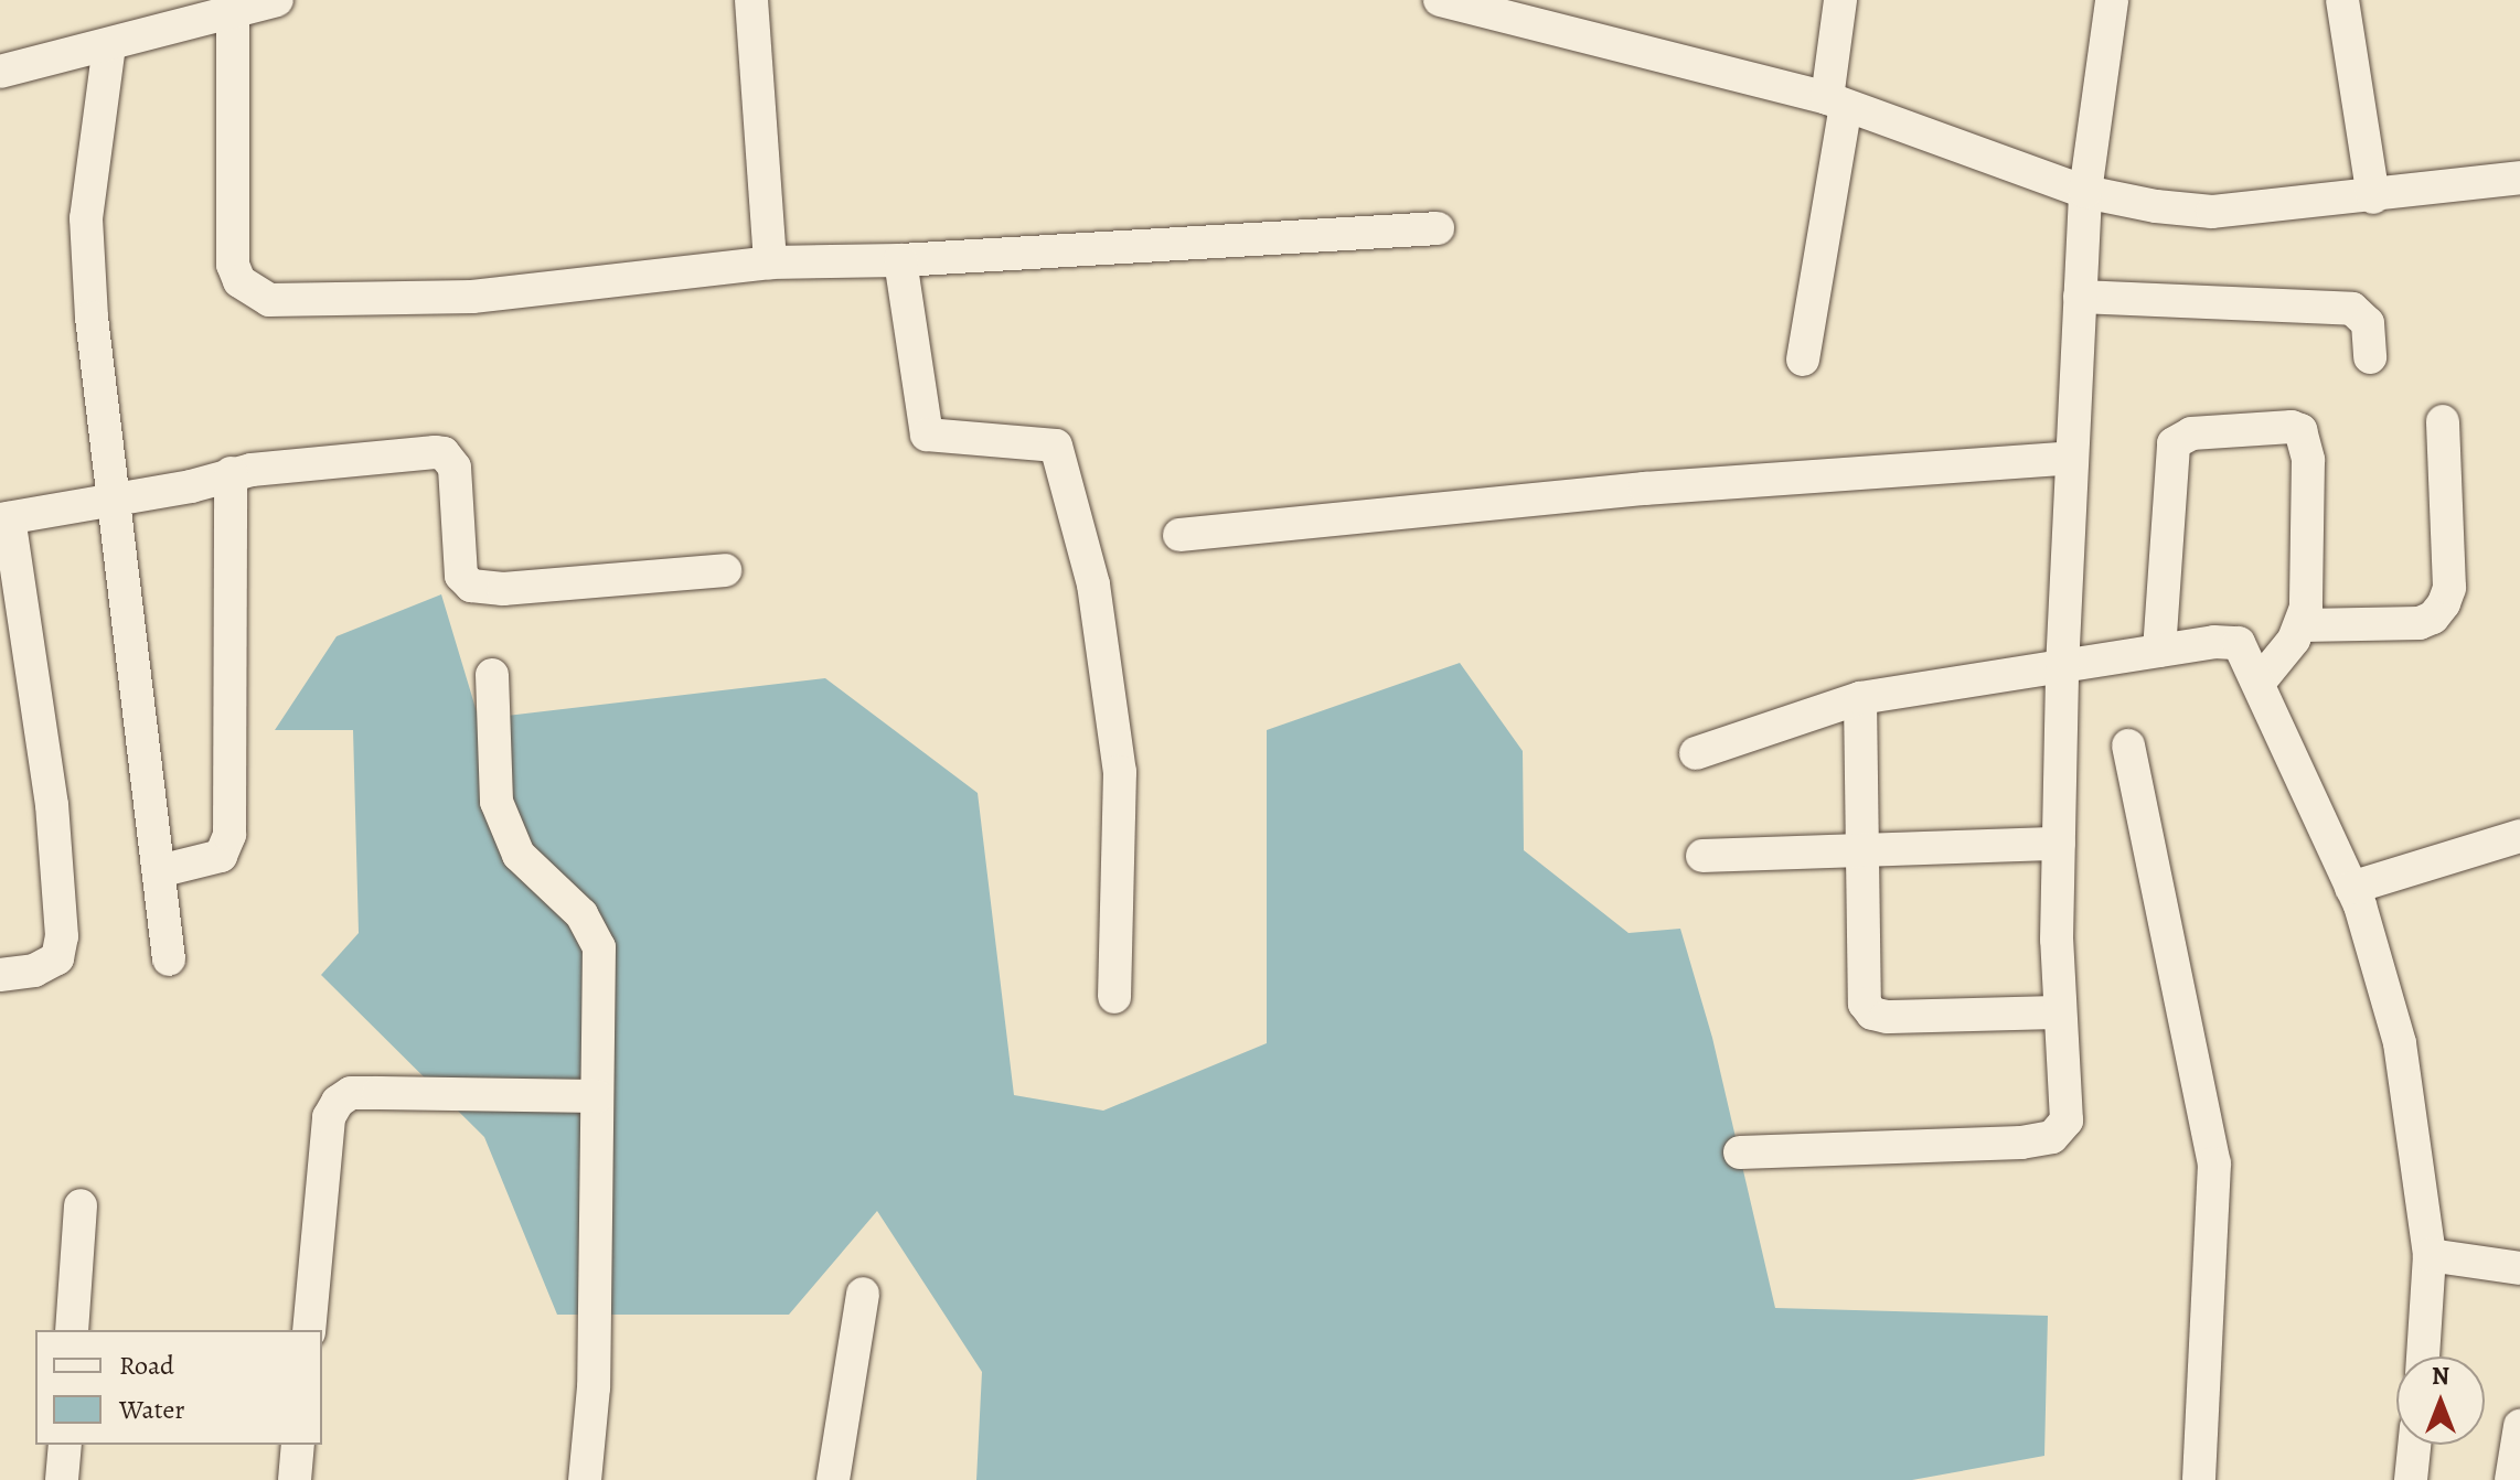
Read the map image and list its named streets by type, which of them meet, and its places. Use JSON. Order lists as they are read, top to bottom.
{
  "legend": ["Road", "Water"],
  "north": "top"
}
